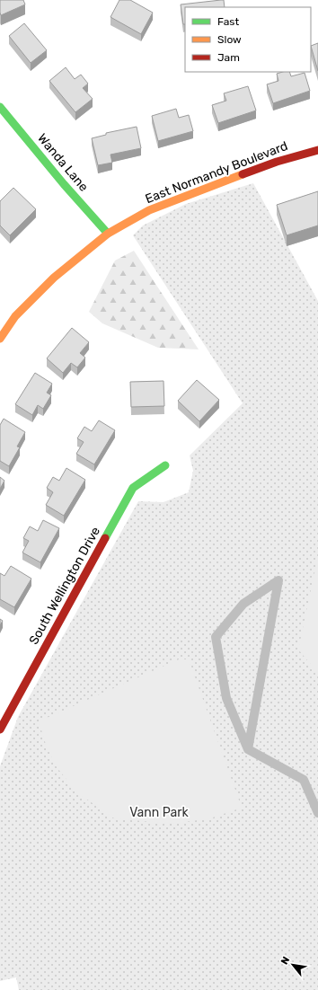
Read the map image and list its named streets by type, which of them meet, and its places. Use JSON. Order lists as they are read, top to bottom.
{
  "streets": {
    "street": ["Wanda Lane", "East Normandy Boulevard", "South Wellington Drive"]
  },
  "crossings": [
    ["Wanda Lane", "East Normandy Boulevard"]
  ],
  "parks": ["Vann Park"],
  "legend": ["Fast", "Slow", "Jam"],
  "north": "top left"
}
